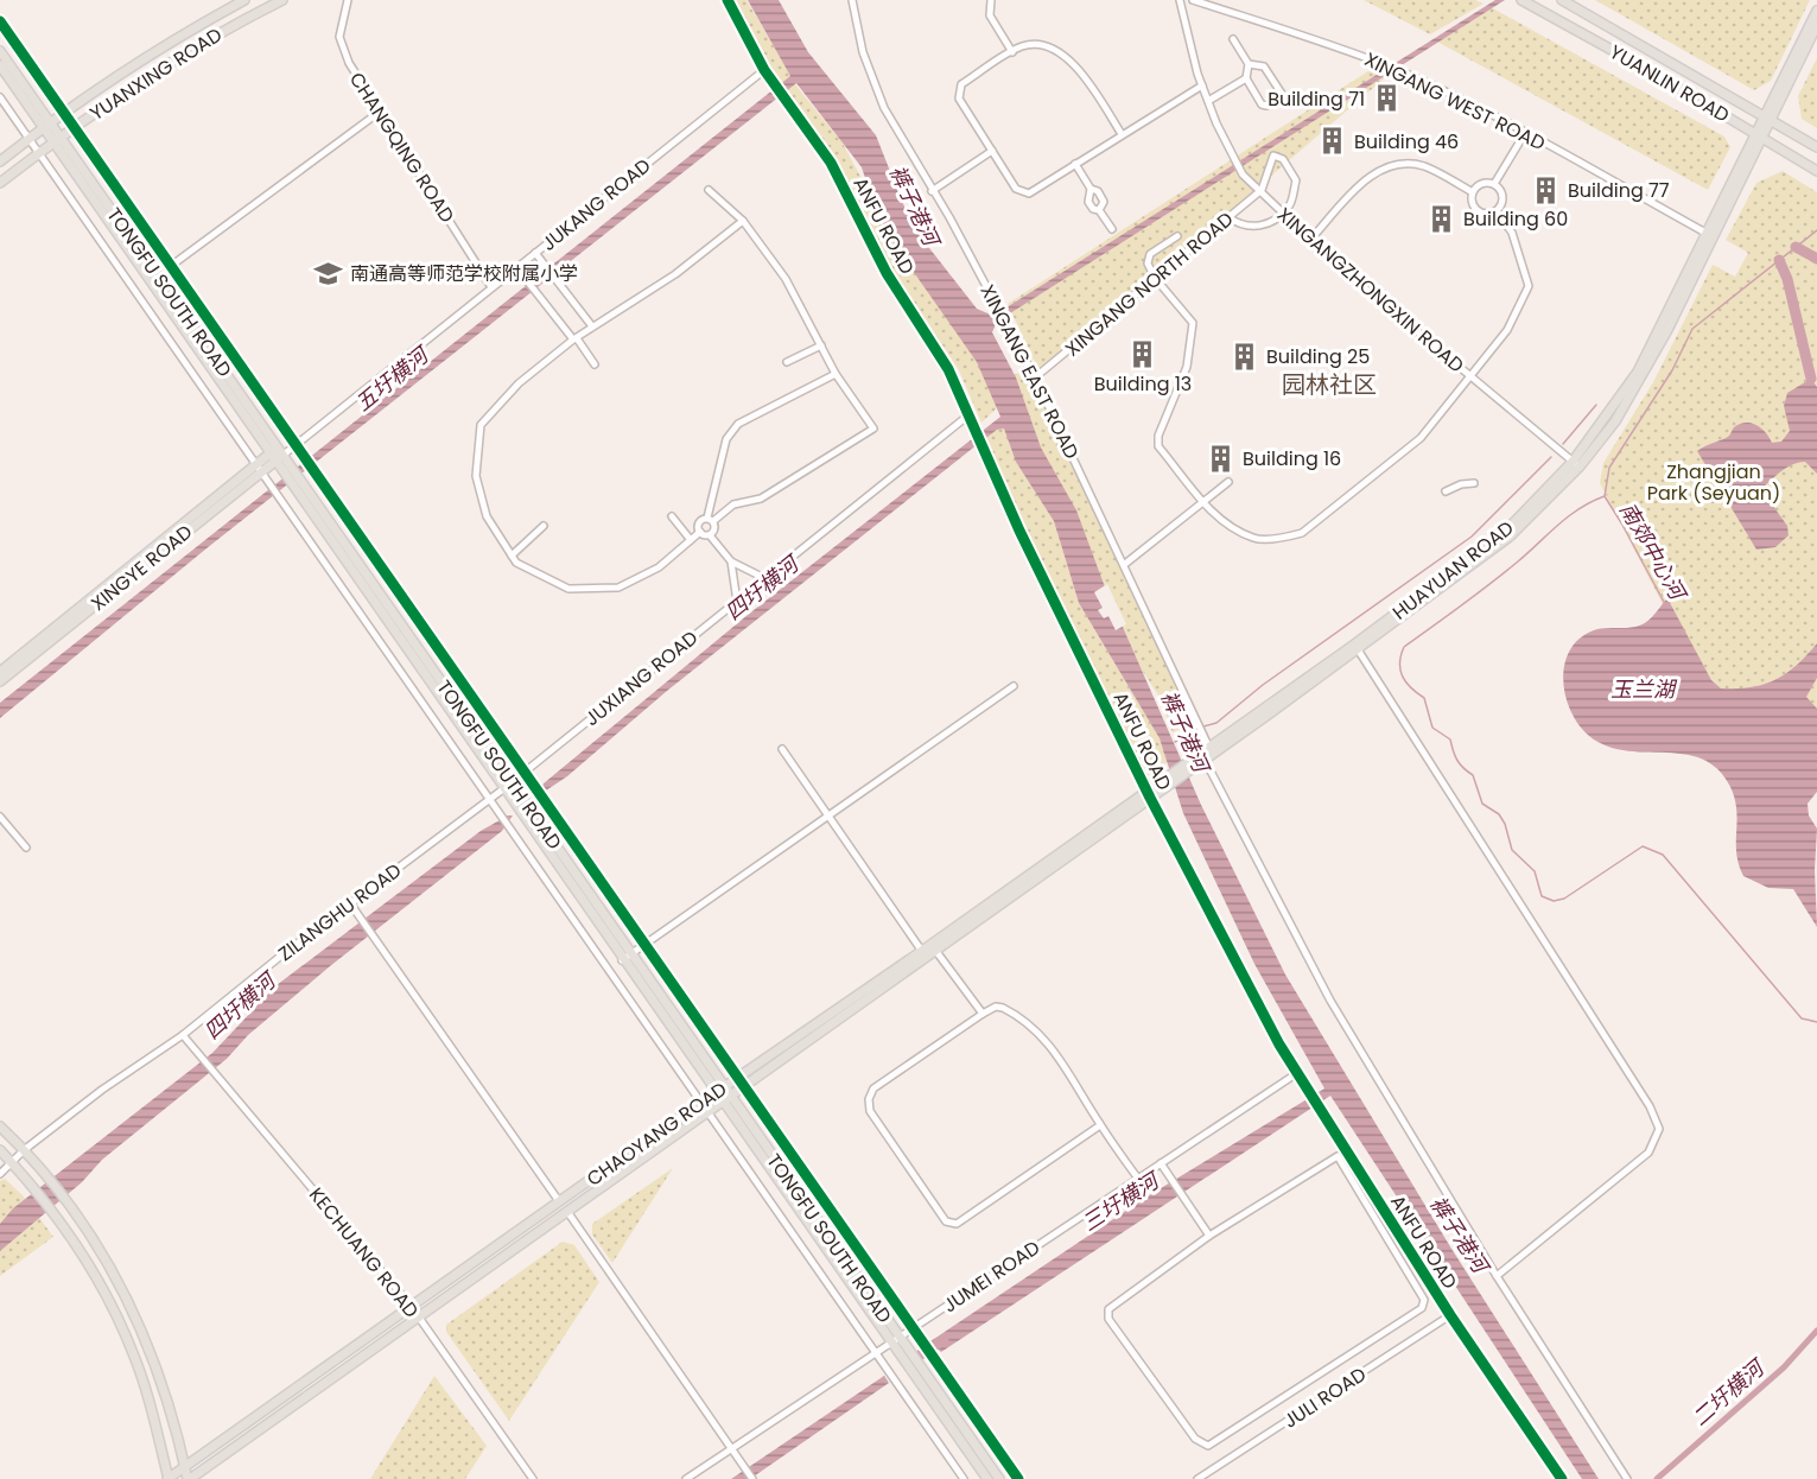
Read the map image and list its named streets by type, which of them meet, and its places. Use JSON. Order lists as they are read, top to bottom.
{
  "streets": {
    "main road": [
      "YUANXING ROAD",
      "YUANLIN ROAD",
      "TONGFU SOUTH ROAD",
      "XINGYE ROAD",
      "HUAYUAN ROAD",
      "CHAOYANG ROAD"
    ],
    "street": [
      "XINGANG WEST ROAD",
      "CHANGQING ROAD",
      "JUKANG ROAD",
      "ANFU ROAD",
      "XINGANG NORTH ROAD",
      "XINGANGZHONGXIN ROAD",
      "XINGANG EAST ROAD",
      "JUXIANG ROAD",
      "ZILANGHU ROAD",
      "KECHUANG ROAD",
      "JUMEI ROAD",
      "JULI ROAD"
    ]
  },
  "crossings": [
    ["YUANXING ROAD", "TONGFU SOUTH ROAD"],
    ["YUANLIN ROAD", "HUAYUAN ROAD"],
    ["XINGANG WEST ROAD", "HUAYUAN ROAD"],
    ["CHANGQING ROAD", "JUKANG ROAD"],
    ["JUKANG ROAD", "ANFU ROAD"],
    ["JUKANG ROAD", "TONGFU SOUTH ROAD"],
    ["JUKANG ROAD", "XINGYE ROAD"],
    ["ANFU ROAD", "HUAYUAN ROAD"],
    ["ANFU ROAD", "JUXIANG ROAD"],
    ["ANFU ROAD", "CHAOYANG ROAD"],
    ["ANFU ROAD", "JUMEI ROAD"],
    ["ANFU ROAD", "JULI ROAD"],
    ["XINGANG NORTH ROAD", "XINGANGZHONGXIN ROAD"],
    ["XINGANG NORTH ROAD", "XINGANG EAST ROAD"],
    ["XINGANGZHONGXIN ROAD", "HUAYUAN ROAD"],
    ["TONGFU SOUTH ROAD", "XINGYE ROAD"],
    ["TONGFU SOUTH ROAD", "JUXIANG ROAD"],
    ["TONGFU SOUTH ROAD", "ZILANGHU ROAD"],
    ["TONGFU SOUTH ROAD", "CHAOYANG ROAD"],
    ["TONGFU SOUTH ROAD", "JUMEI ROAD"],
    ["XINGANG EAST ROAD", "HUAYUAN ROAD"],
    ["HUAYUAN ROAD", "CHAOYANG ROAD"],
    ["JUXIANG ROAD", "ZILANGHU ROAD"],
    ["ZILANGHU ROAD", "KECHUANG ROAD"],
    ["CHAOYANG ROAD", "KECHUANG ROAD"]
  ],
  "districts": ["园林社区"],
  "water": [
    "裤子港河",
    "五圩横河",
    "南郊中心河",
    "四圩横河",
    "玉兰湖",
    "三圩横河",
    "二圩横河"
  ],
  "parks": ["Zhangjian Park (Seyuan)"],
  "places": {
    "building": [
      "Building 71",
      "Building 46",
      "Building 77",
      "Building 60",
      "Building 13",
      "Building 25",
      "Building 16"
    ],
    "school or university": ["南通高等师范学校附属小学"]
  }
}
